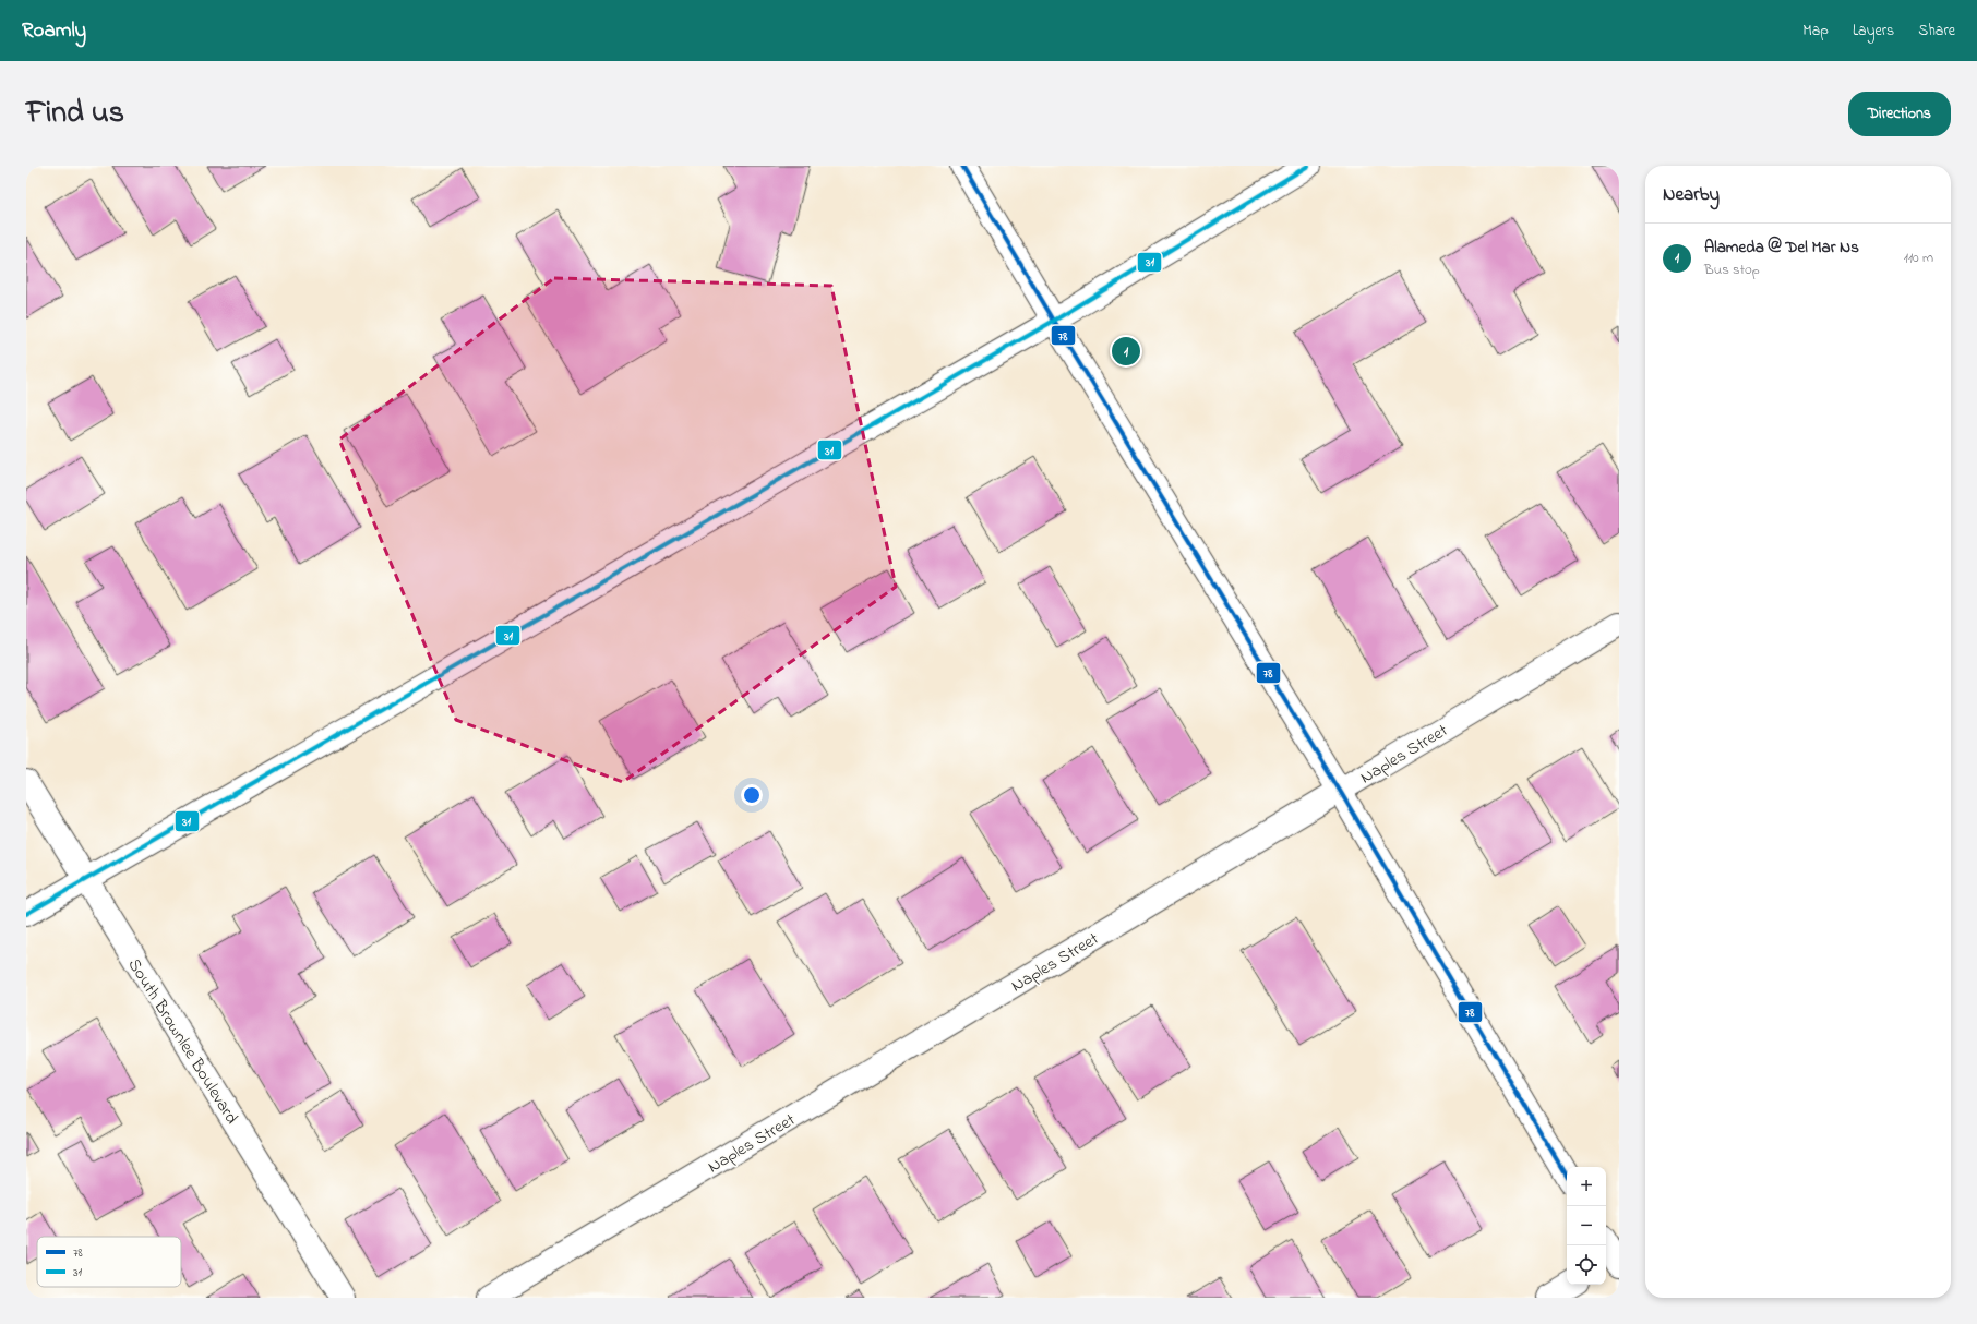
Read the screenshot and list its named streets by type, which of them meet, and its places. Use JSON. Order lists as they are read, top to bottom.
{
  "streets": {
    "street": ["Naples Street", "South Brownlee Boulevard"]
  },
  "lines": ["transit line 78", "transit line 31"],
  "legend": ["78", "31"],
  "page": {
    "header": "Roamly",
    "nav": ["Map", "Layers", "Share"],
    "title": "Find us",
    "buttons": "Directions",
    "heading": "Nearby",
    "list": [
      {
        "mark": "1",
        "name": "Alameda @ Del Mar Ns",
        "note": "Bus stop",
        "value": "110 m"
      }
    ],
    "pins": "1",
    "map_buttons": ["+", "−"]
  }
}
